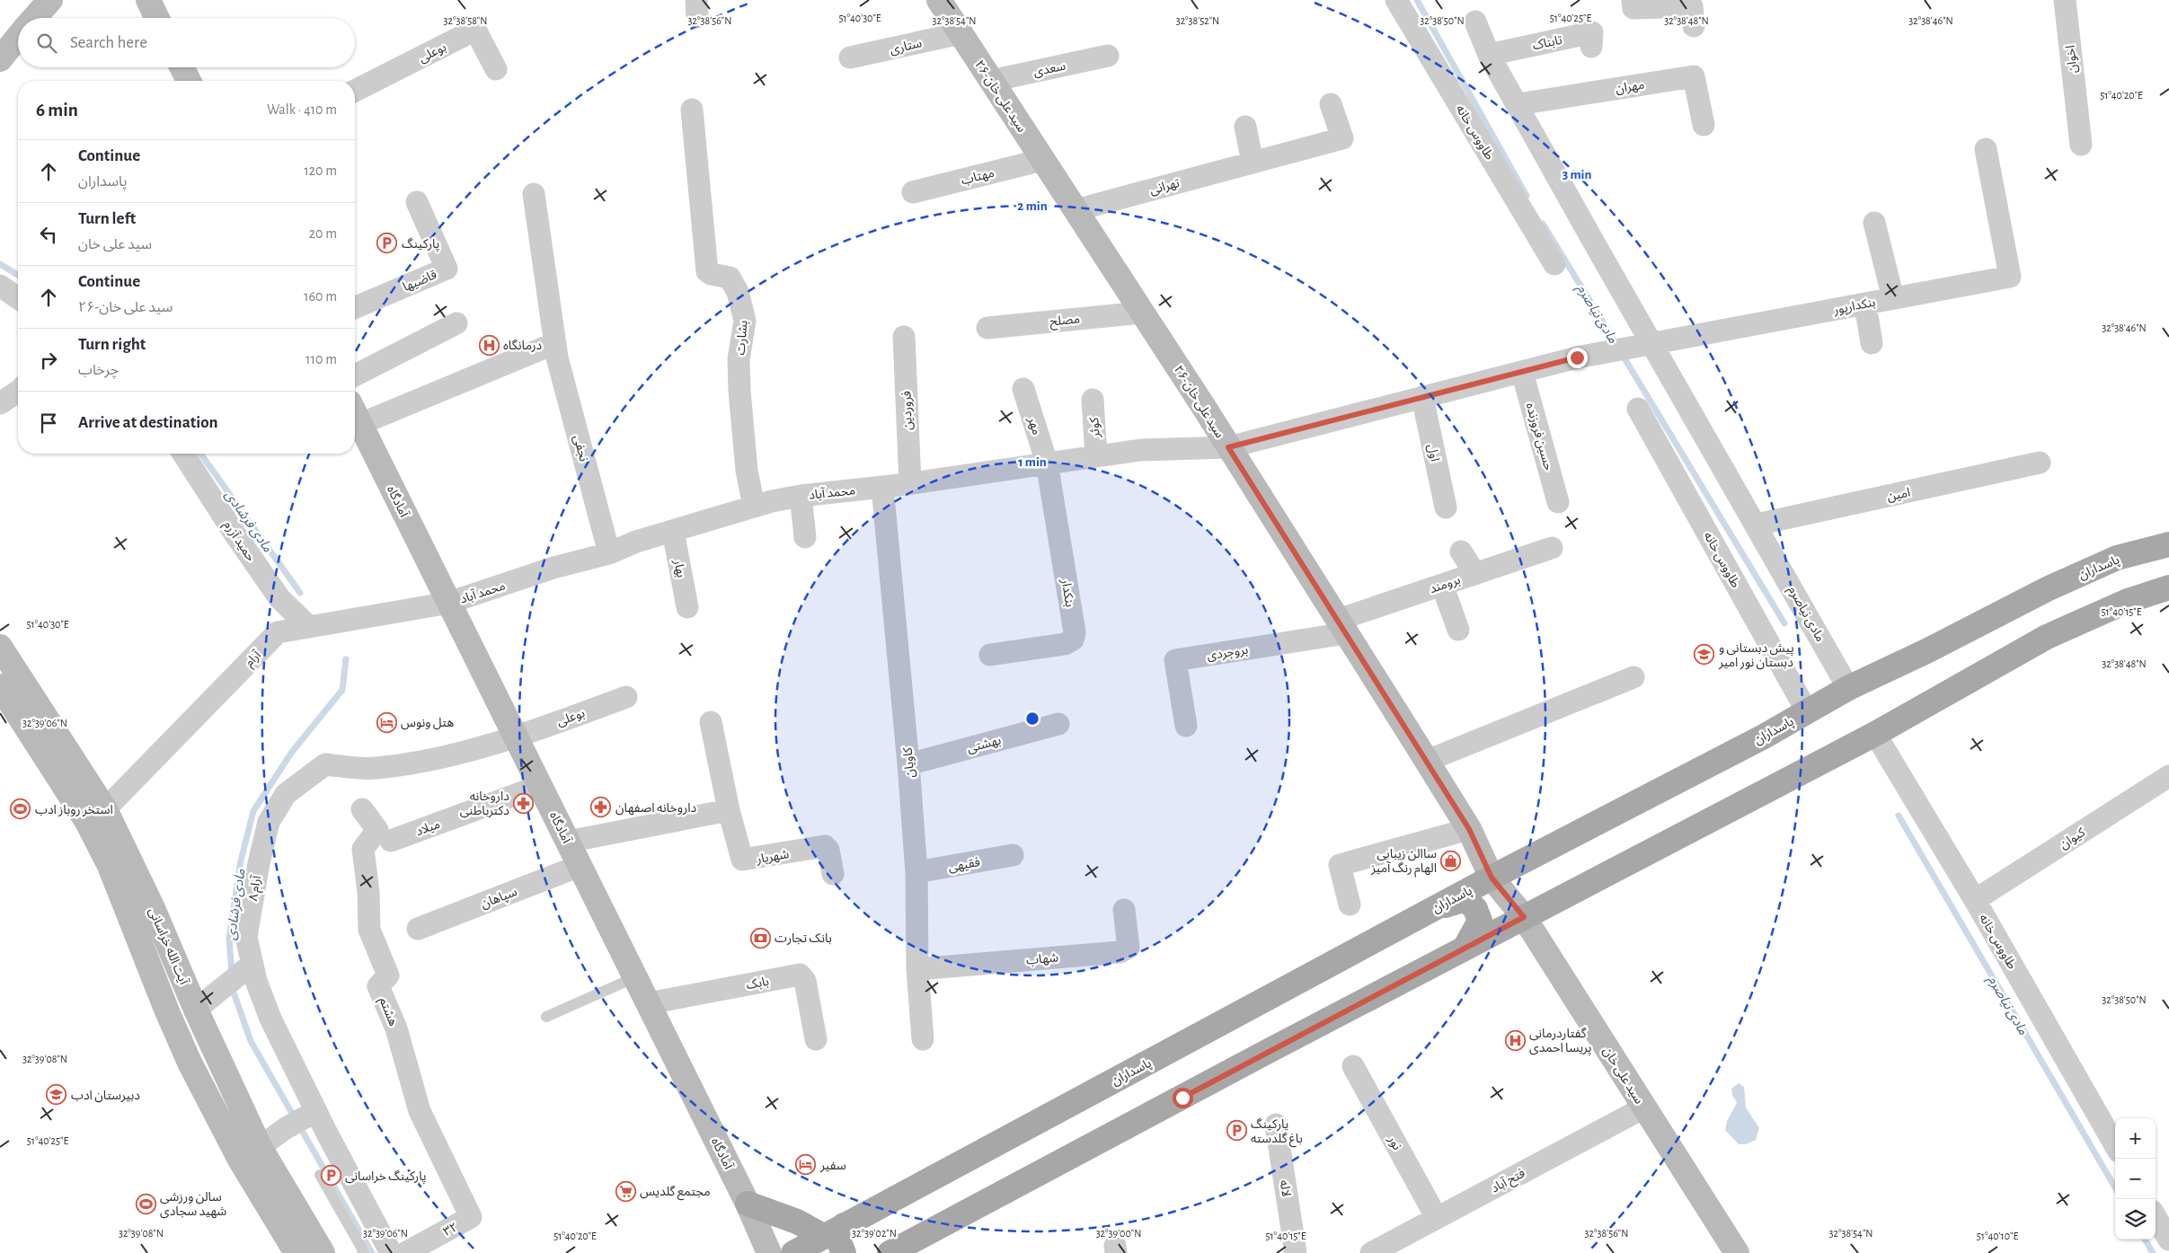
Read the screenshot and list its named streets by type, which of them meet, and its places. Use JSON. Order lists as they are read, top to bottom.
{
  "streets": {
    "main road": [
      "۲۶-سید علی خان",
      "آمادگاه",
      "پاسداران",
      "آیت الله خراسانی",
      "سید علی خان"
    ],
    "street": [
      "تابناک",
      "ستاری",
      "بوعلی",
      "اخوان",
      "سعدی",
      "مهران",
      "طاووس خانه",
      "مهتاب",
      "تهرانی",
      "قاضیها",
      "بنکدارپور",
      "مصلح",
      "بشارت",
      "فروردین",
      "مهر",
      "کوثر",
      "حسین فروزنده",
      "نجفی",
      "اول",
      "محمد آباد",
      "امین",
      "حمید آزرم",
      "بهار",
      "برومند",
      "بنکدار",
      "مادی نیاصرم",
      "بروجردی",
      "آرام",
      "بهشتی",
      "کاویان",
      "میلاد",
      "کیوان",
      "شهریار",
      "فقیهی",
      "۸ آرام",
      "سپاهان",
      "شهاب",
      "بابک",
      "هشتم",
      "نور",
      "فتح آباد",
      "لاله",
      "۳۲"
    ]
  },
  "crossings": [
    ["تابناک", "مادی نیاصرم"],
    ["ستاری", "۲۶-سید علی خان"],
    ["بوعلی", "آمادگاه"],
    ["بوعلی", "۸ آرام"],
    ["سعدی", "۲۶-سید علی خان"],
    ["مهران", "مادی نیاصرم"],
    ["۲۶-سید علی خان", "مهتاب"],
    ["۲۶-سید علی خان", "تهرانی"],
    ["۲۶-سید علی خان", "مصلح"],
    ["۲۶-سید علی خان", "محمد آباد"],
    ["۲۶-سید علی خان", "پاسداران"],
    ["۲۶-سید علی خان", "برومند"],
    ["۲۶-سید علی خان", "بروجردی"],
    ["۲۶-سید علی خان", "سید علی خان"],
    ["طاووس خانه", "پاسداران"],
    ["طاووس خانه", "کیوان"],
    ["بنکدارپور", "حسین فروزنده"],
    ["بنکدارپور", "اول"],
    ["بنکدارپور", "محمد آباد"],
    ["بنکدارپور", "مادی نیاصرم"],
    ["بشارت", "محمد آباد"],
    ["فروردین", "محمد آباد"],
    ["مهر", "محمد آباد"],
    ["مهر", "بنکدار"],
    ["کوثر", "محمد آباد"],
    ["نجفی", "محمد آباد"],
    ["اول", "محمد آباد"],
    ["محمد آباد", "آمادگاه"],
    ["محمد آباد", "بهار"],
    ["محمد آباد", "بنکدار"],
    ["محمد آباد", "آرام"],
    ["محمد آباد", "کاویان"],
    ["امین", "مادی نیاصرم"],
    ["آمادگاه", "آرام"],
    ["آمادگاه", "میلاد"],
    ["آمادگاه", "۸ آرام"],
    ["آمادگاه", "سپاهان"],
    ["آمادگاه", "بابک"],
    ["حمید آزرم", "آرام"],
    ["پاسداران", "مادی نیاصرم"],
    ["پاسداران", "سید علی خان"],
    ["برومند", "بروجردی"],
    ["آرام", "آیت الله خراسانی"],
    ["بهشتی", "کاویان"],
    ["کاویان", "فقیهی"],
    ["کاویان", "شهاب"],
    ["هشتم", "۳۲"],
    ["سید علی خان", "فتح آباد"],
    ["نور", "فتح آباد"]
  ],
  "water": ["مادی نیاصرم", "مادی فرشادی"],
  "places": {
    "parking": ["پارکینگ", "پارکینگ باغ گلدسته", "پارکینگ خراسانی"],
    "hospital": ["درمانگاه", "گفتاردرمانی پریسا احمدی"],
    "school or university": ["پیش دبستانی و دبستان نور امیر", "دبیرستان ادب"],
    "hotel": ["هتل ونوس", "سفیر"],
    "pharmacy": ["داروخانه دکترباطنی", "داروخانه اصفهان"],
    "sports": ["استخر روباز ادب", "سالن ورزشی شهید سجادی"],
    "shop": ["ساالن زیبایی الهام رنگ آمیز"],
    "bank": ["بانک تجارت"],
    "supermarket": ["مجتمع گلدیس"]
  },
  "page": {
    "search": "Search here",
    "heading": ["6 min", "Walk · 410 m"],
    "list": [
      ["Continue", "پاسداران", "120 m"],
      ["Turn left", "سید علی خان", "20 m"],
      ["Continue", "۲۶-سید علی خان", "160 m"],
      ["Turn right", "چرخاب", "110 m"],
      "Arrive at destination"
    ],
    "map_buttons": ["+", "−"]
  },
  "coordinates": [
    "51°40'25\"E",
    "51°40'30\"E",
    "32°38'58\"N",
    "32°38'56\"N",
    "32°38'54\"N",
    "32°38'52\"N",
    "32°38'50\"N",
    "32°38'48\"N",
    "32°38'46\"N",
    "51°40'20\"E",
    "51°40'15\"E",
    "32°39'06\"N",
    "32°39'08\"N",
    "32°39'02\"N",
    "32°39'00\"N",
    "51°40'10\"E"
  ],
  "rings": ["3 min", "2 min", "1 min"]
}
